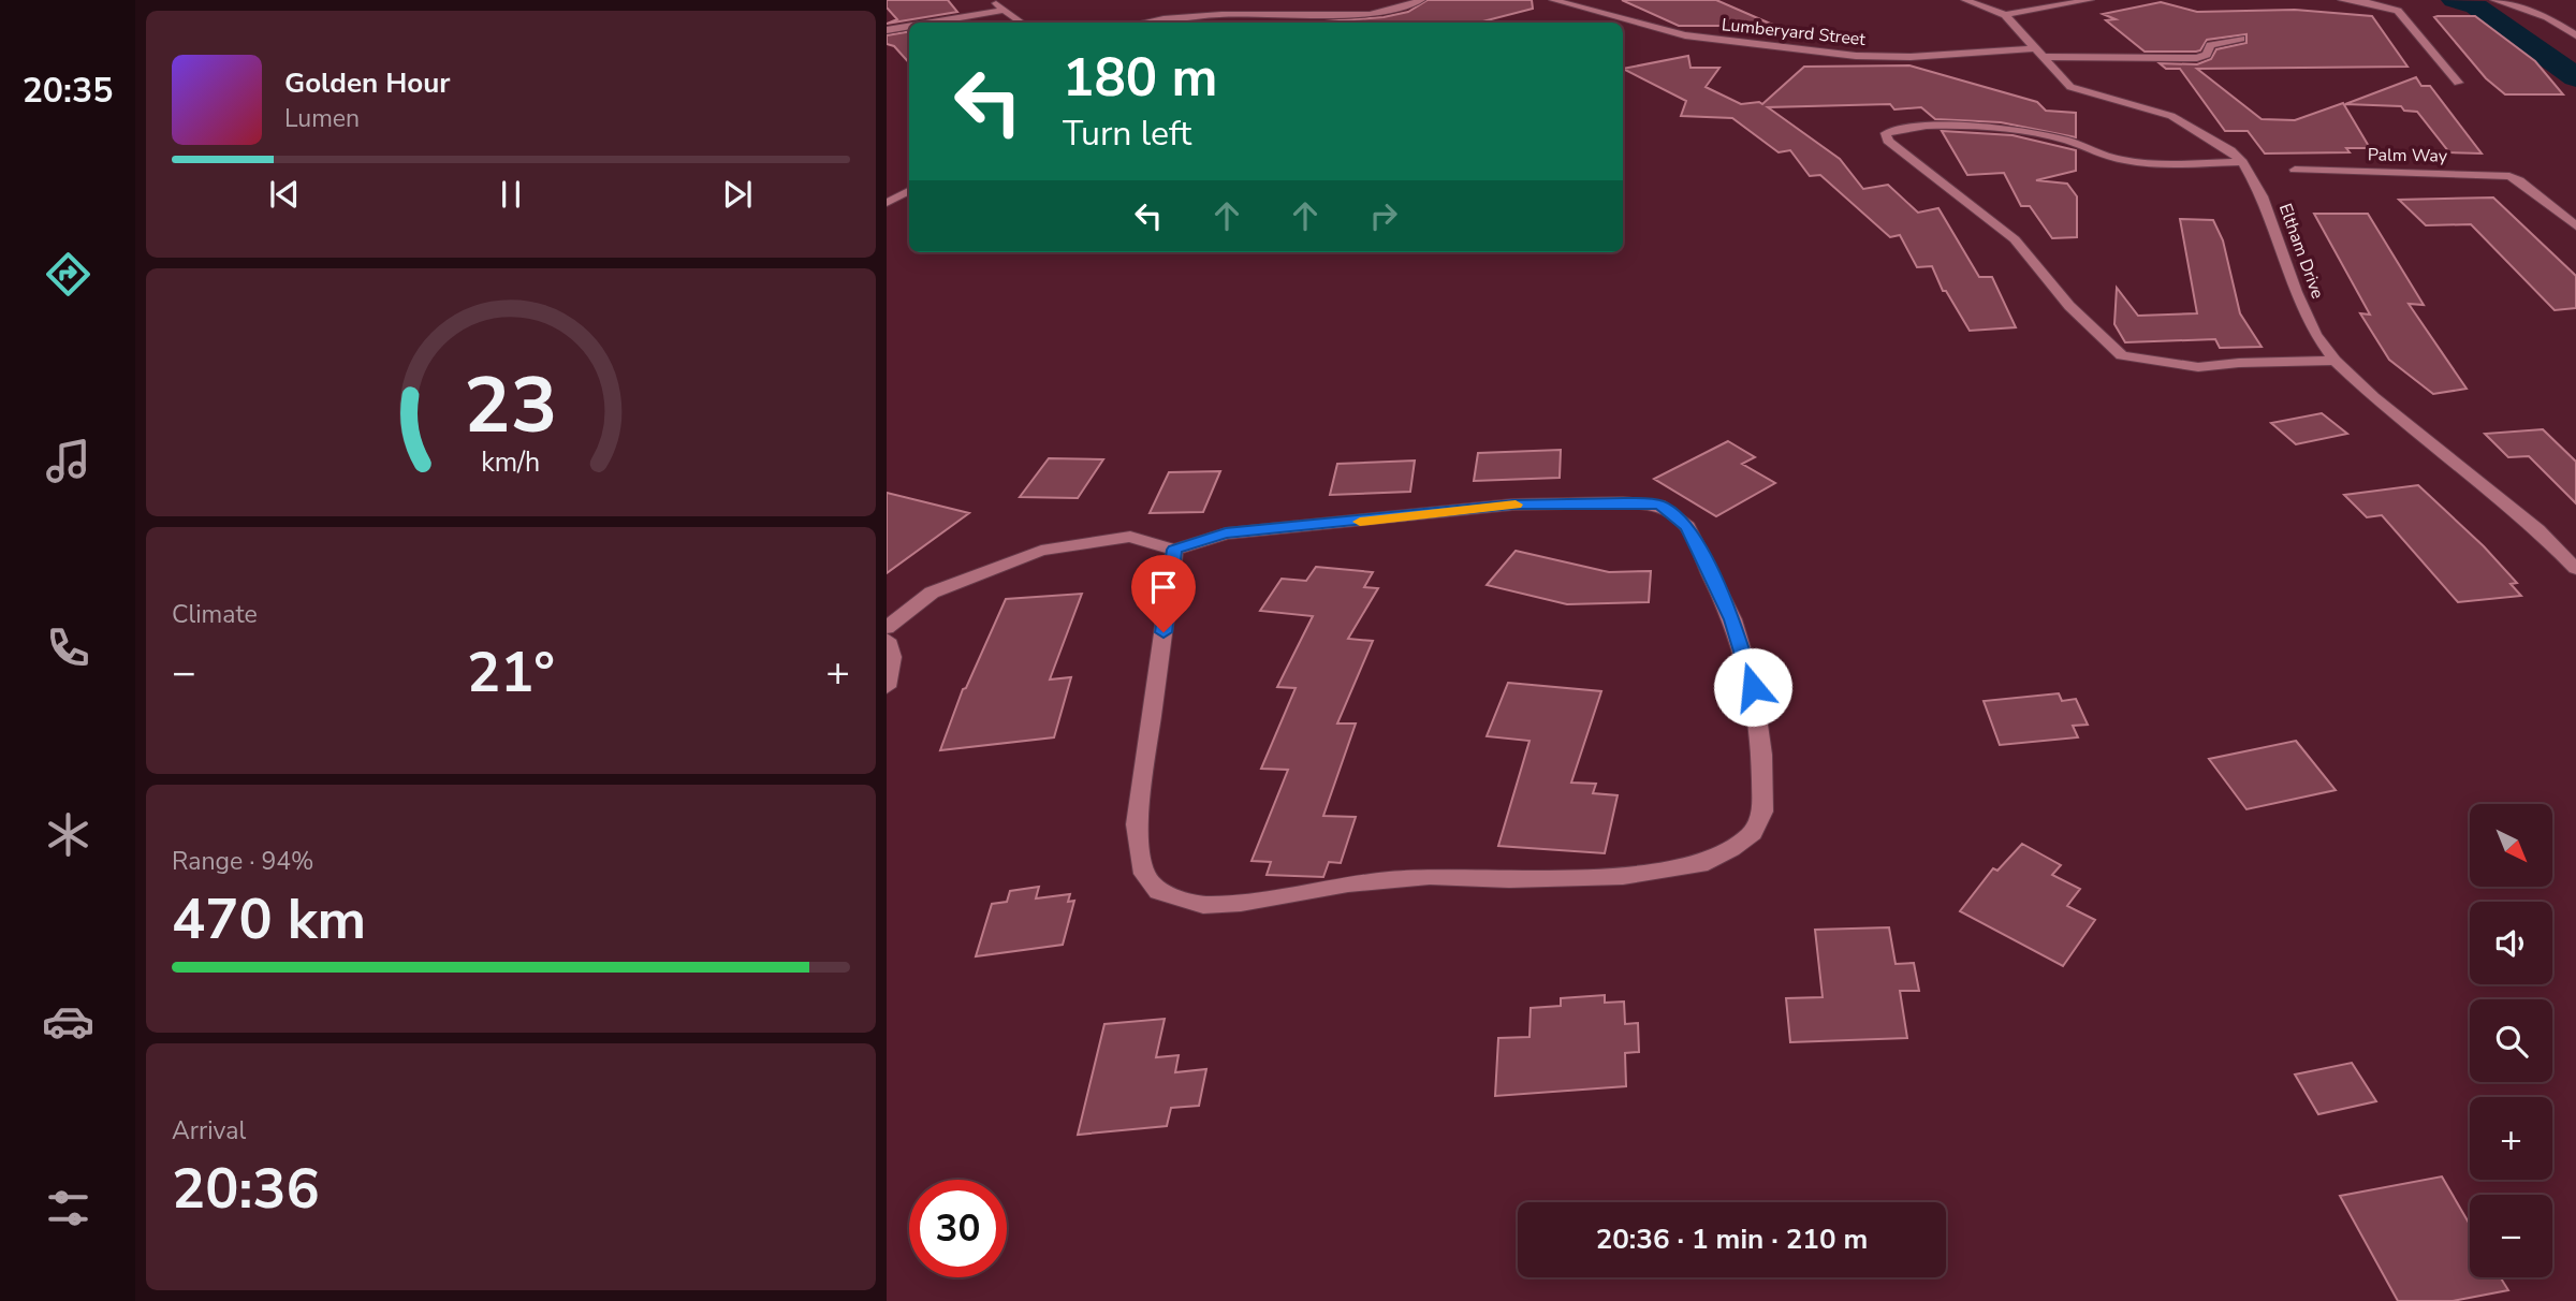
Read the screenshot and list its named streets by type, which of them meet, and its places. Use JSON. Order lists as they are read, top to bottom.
{
  "streets": {
    "street": ["Lumberyard Street", "Palm Way", "Eltham Drive"]
  },
  "crossings": [
    ["Lumberyard Street", "Eltham Drive"]
  ],
  "north": "bottom right",
  "page": {
    "tabs": "20:35",
    "turn": ["180 m", "Turn left"],
    "song": ["Golden Hour", "Lumen"],
    "tile": [
      "Climate",
      ["Range · 94%", "470 km"],
      ["Arrival", "20:36"]
    ],
    "heat": ["−", "21°", "+"],
    "map_buttons": ["+", "−"],
    "limit": "30",
    "trip": "20:36 · 1 min · 210 m",
    "gauge": ["23", "km/h"]
  }
}
